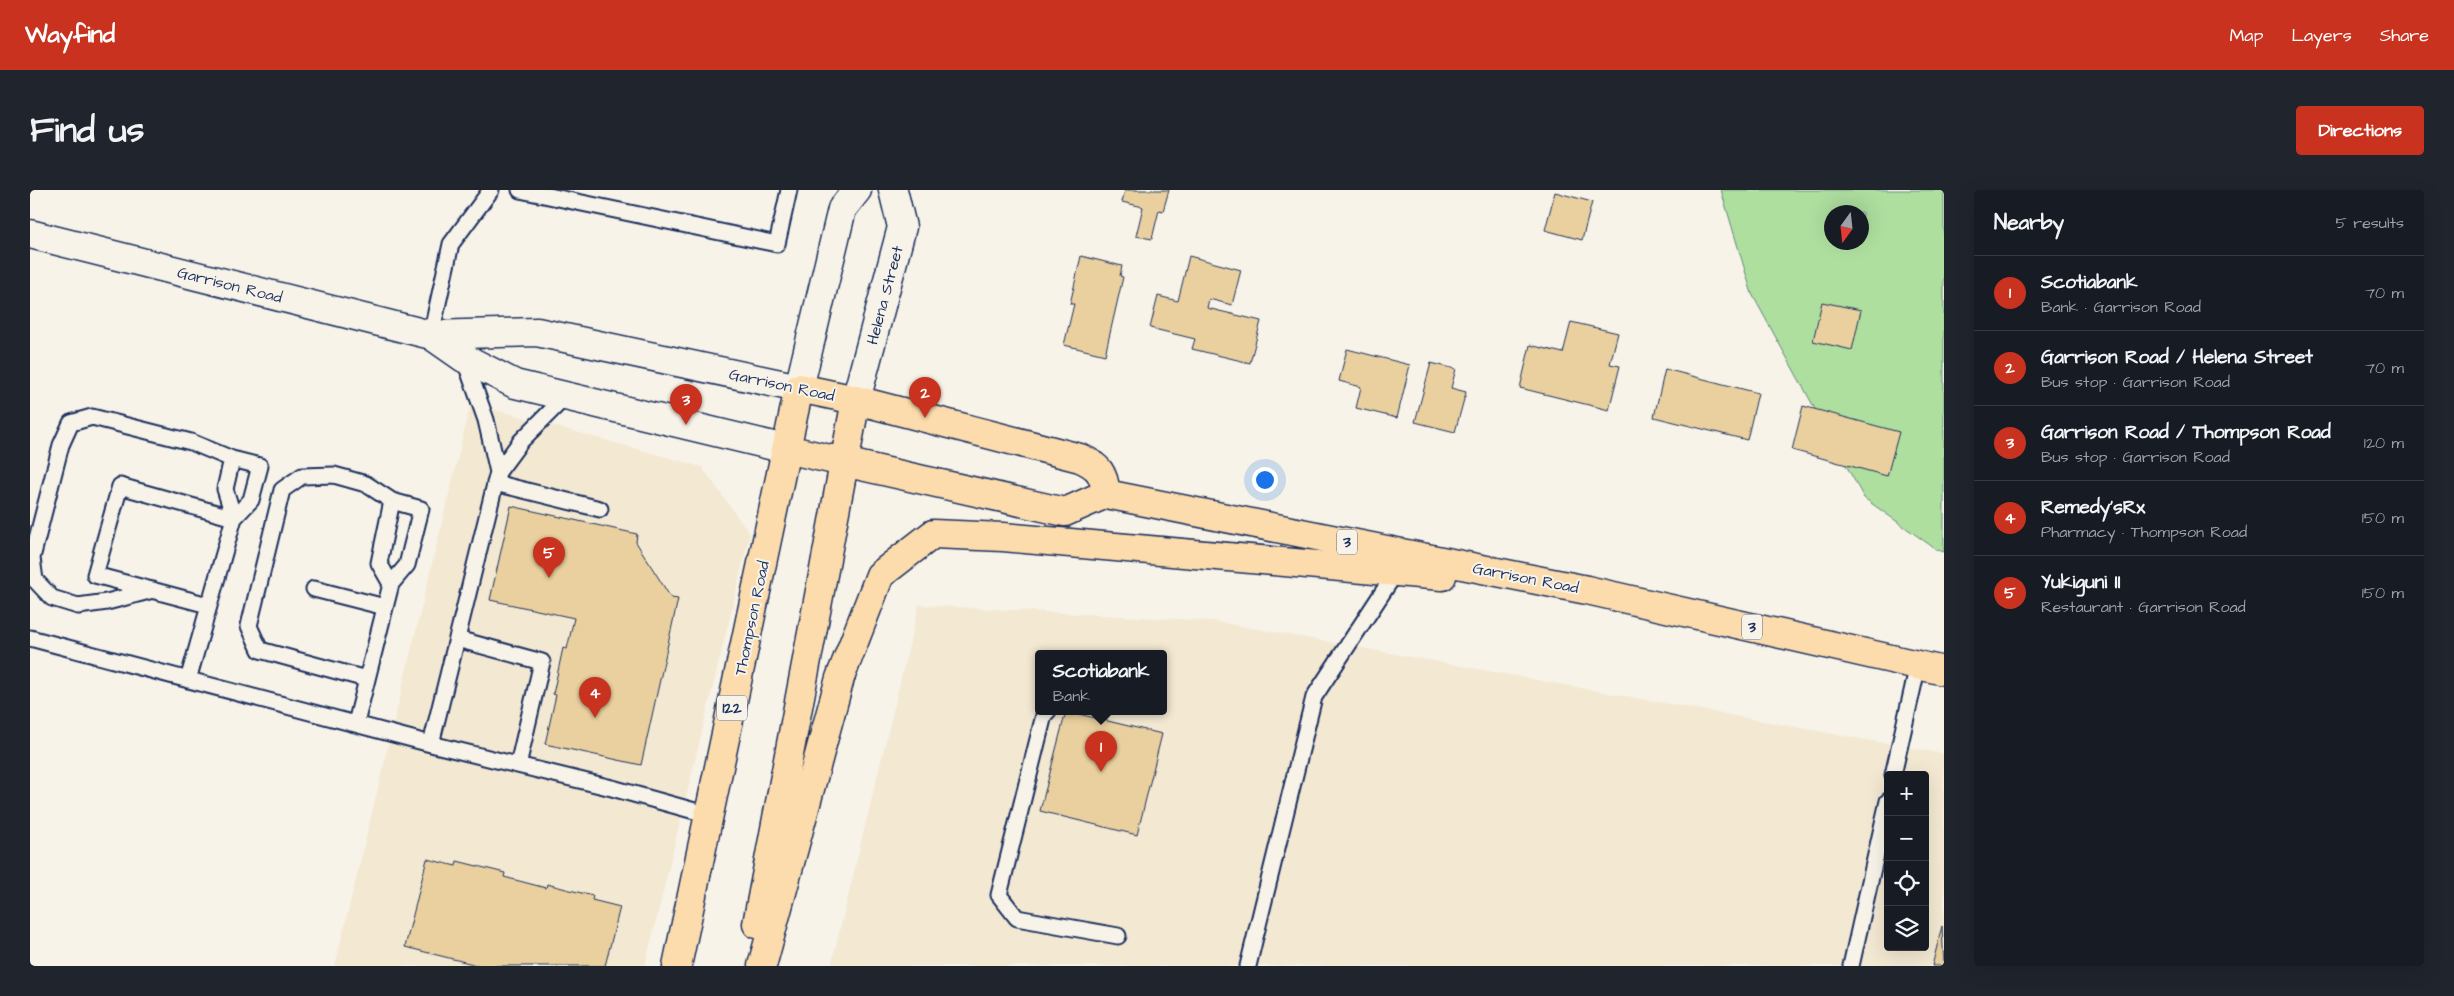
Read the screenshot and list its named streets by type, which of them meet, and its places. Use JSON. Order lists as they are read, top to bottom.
{
  "streets": {
    "main road": [
      "Garrison Road",
      "Helena Street",
      "3",
      "Thompson Road",
      "122"
    ]
  },
  "crossings": [
    ["Garrison Road", "Helena Street"],
    ["Garrison Road", "Thompson Road"],
    ["Garrison Road", "122"],
    ["Thompson Road", "122"]
  ],
  "north": "bottom",
  "page": {
    "header": "Wayfind",
    "nav": ["Map", "Layers", "Share"],
    "title": "Find us",
    "buttons": "Directions",
    "heading": ["Nearby", "5 results"],
    "list": [
      {
        "mark": "1",
        "name": "Scotiabank",
        "note": "Bank · Garrison Road",
        "value": "70 m"
      },
      {
        "mark": "2",
        "name": "Garrison Road / Helena Street",
        "note": "Bus stop · Garrison Road",
        "value": "70 m"
      },
      {
        "mark": "3",
        "name": "Garrison Road / Thompson Road",
        "note": "Bus stop · Garrison Road",
        "value": "120 m"
      },
      {
        "mark": "4",
        "name": "Remedy'sRx",
        "note": "Pharmacy · Thompson Road",
        "value": "150 m"
      },
      {
        "mark": "5",
        "name": "Yukiguni II",
        "note": "Restaurant · Garrison Road",
        "value": "150 m"
      }
    ],
    "pins": [
      "2",
      "3",
      "5",
      "4",
      "1"
    ],
    "popup": ["Scotiabank", "Bank"],
    "map_buttons": ["+", "−"]
  }
}
